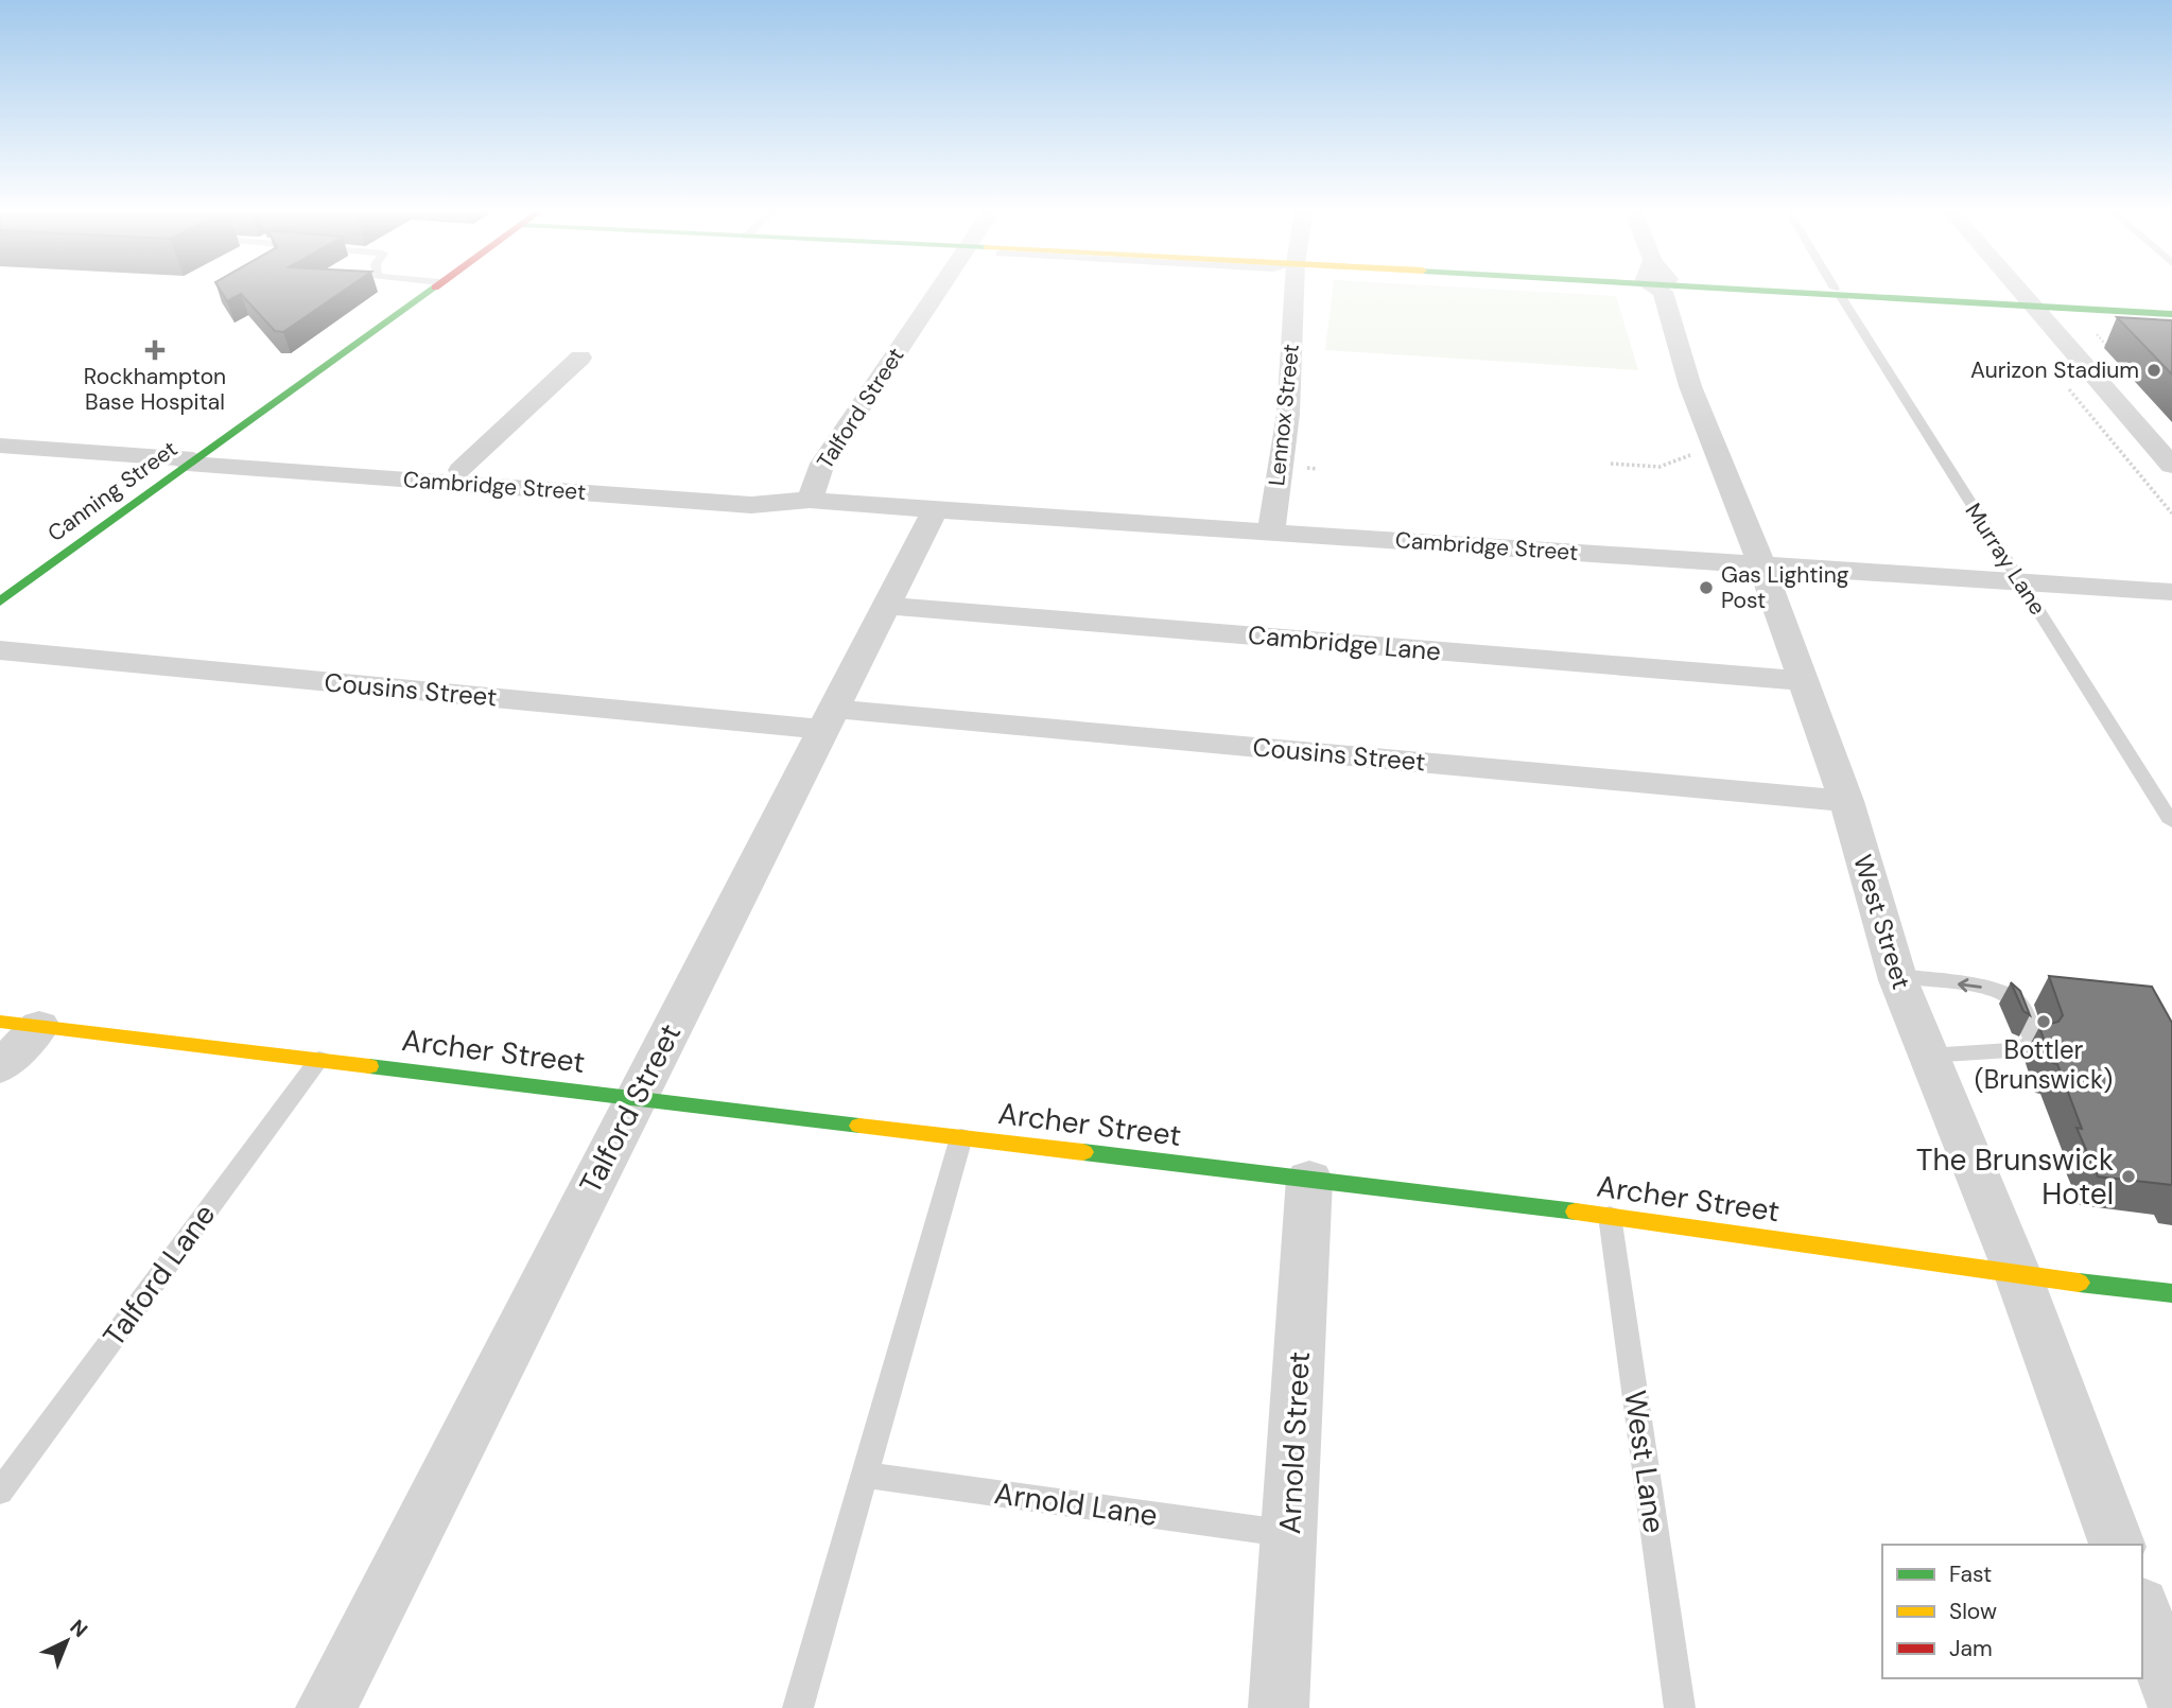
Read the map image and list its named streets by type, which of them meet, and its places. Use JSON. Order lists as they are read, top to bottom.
{
  "streets": {
    "street": [
      "Talford Street",
      "Lennox Street",
      "Cambridge Street",
      "Canning Street",
      "Cambridge Lane",
      "Cousins Street",
      "West Street",
      "Archer Street",
      "Arnold Street"
    ],
    "lane": [
      "Murray Lane",
      "Talford Lane",
      "West Lane",
      "Arnold Lane"
    ]
  },
  "crossings": [
    ["Talford Street", "Cambridge Street"],
    ["Talford Street", "Cambridge Lane"],
    ["Talford Street", "Cousins Street"],
    ["Talford Street", "Archer Street"],
    ["Lennox Street", "Cambridge Street"],
    ["Cambridge Street", "Canning Street"],
    ["Cambridge Street", "Murray Lane"],
    ["Cambridge Street", "West Street"],
    ["Cambridge Lane", "West Street"],
    ["Cousins Street", "West Street"],
    ["West Street", "Archer Street"],
    ["Archer Street", "Talford Lane"],
    ["Archer Street", "Arnold Street"],
    ["Archer Street", "West Lane"],
    ["Arnold Street", "Arnold Lane"]
  ],
  "places": {
    "health": ["Rockhampton Base Hospital"],
    "other": [
      "Aurizon Stadium",
      "Gas Lighting Post",
      "Bottler (Brunswick)",
      "The Brunswick Hotel"
    ]
  },
  "legend": ["Fast", "Slow", "Jam"],
  "north": "top right"
}
